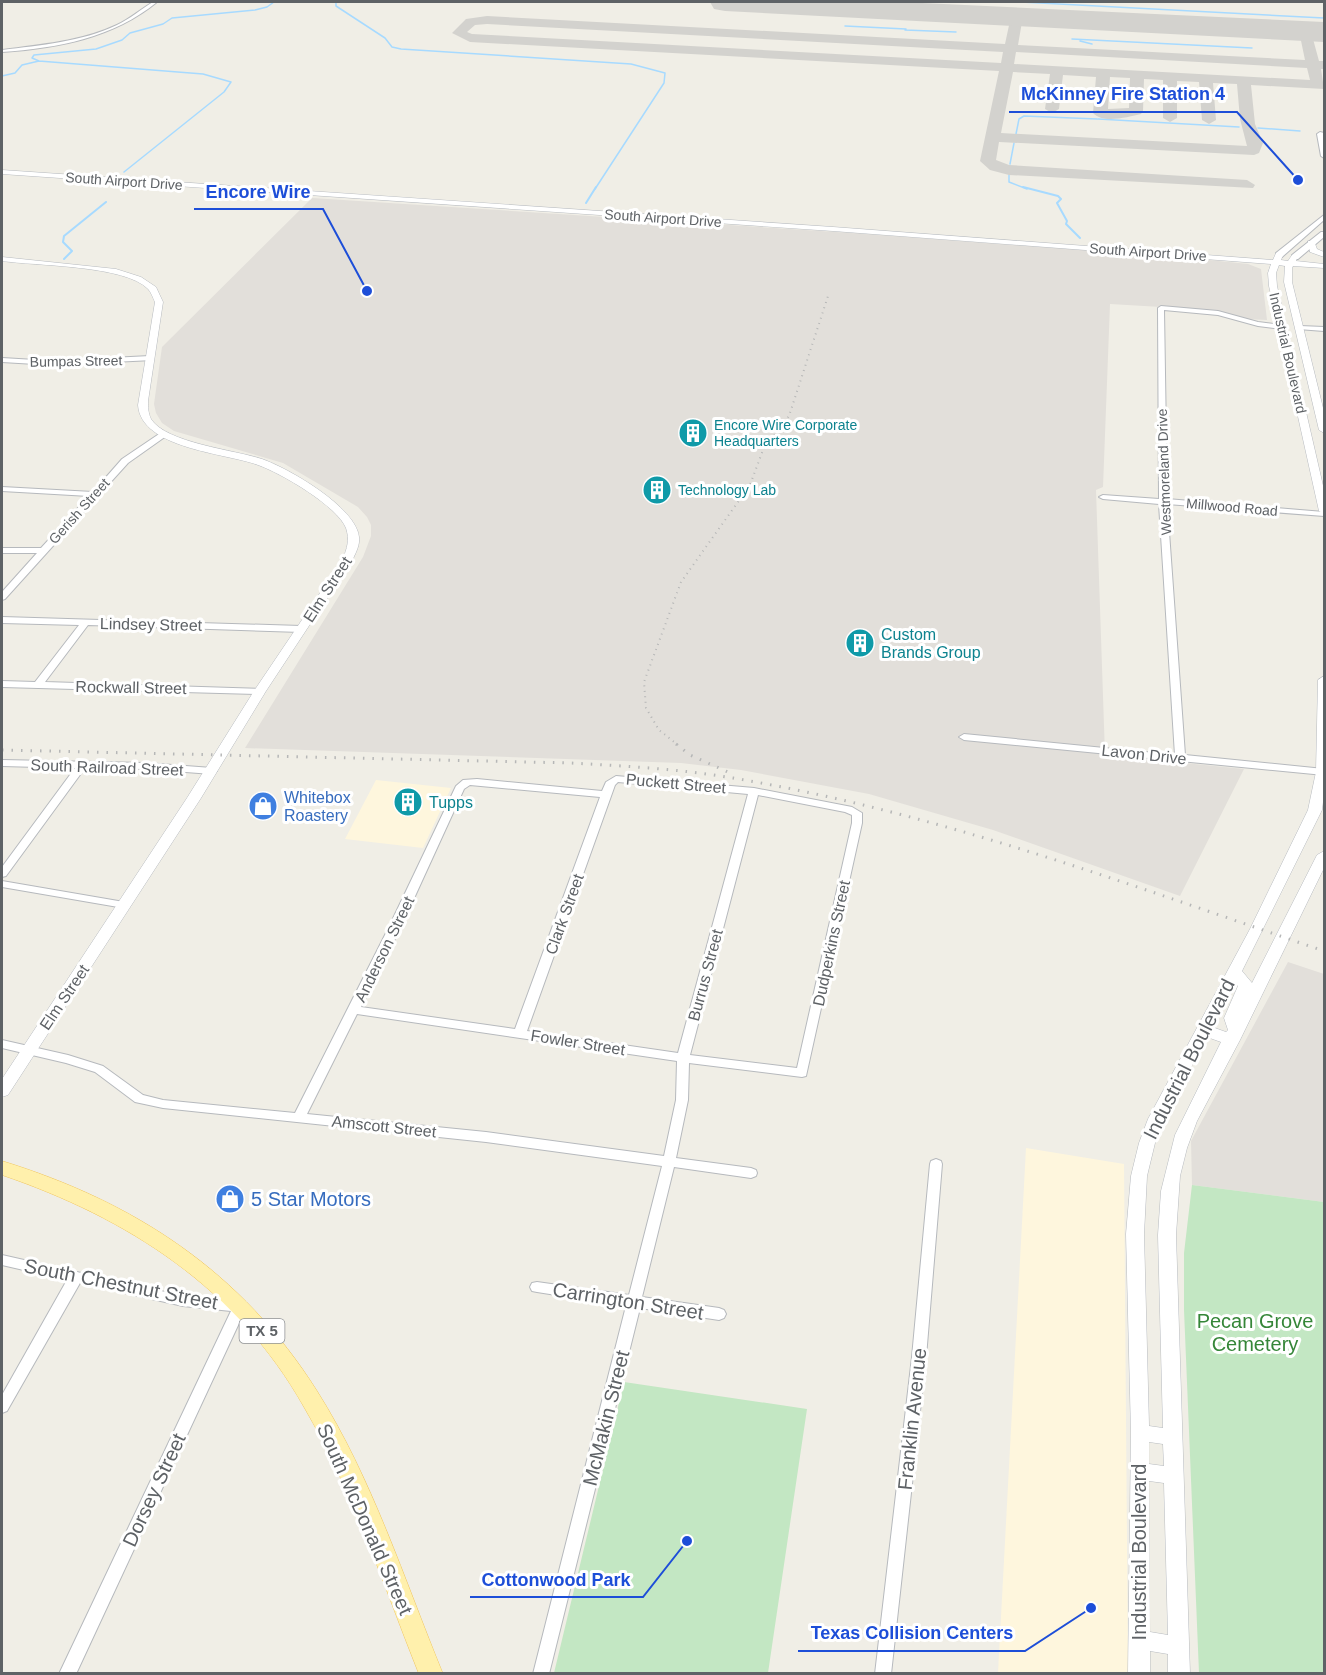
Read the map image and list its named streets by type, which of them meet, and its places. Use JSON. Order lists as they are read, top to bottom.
{
  "streets": {
    "main road": [
      "South Airport Drive",
      "Industrial Boulevard",
      "Elm Street",
      "TX 5",
      "South McDonald Street"
    ],
    "street": [
      "Bumpas Street",
      "Westmoreland Drive",
      "Millwood Road",
      "Gerish Street",
      "Lindsey Street",
      "Rockwall Street",
      "Lavon Drive",
      "South Railroad Street",
      "Puckett Street",
      "Clark Street",
      "Dudperkins Street",
      "Anderson Street",
      "Burrus Street",
      "Fowler Street",
      "Amscott Street",
      "South Chestnut Street",
      "Carrington Street",
      "McMakin Street",
      "Franklin Avenue",
      "Dorsey Street"
    ]
  },
  "crossings": [
    ["South Airport Drive", "Industrial Boulevard"],
    ["Industrial Boulevard", "Westmoreland Drive"],
    ["Industrial Boulevard", "Millwood Road"],
    ["Industrial Boulevard", "Lavon Drive"],
    ["Bumpas Street", "Elm Street"],
    ["Westmoreland Drive", "Millwood Road"],
    ["Westmoreland Drive", "Lavon Drive"],
    ["Gerish Street", "Elm Street"],
    ["Elm Street", "Lindsey Street"],
    ["Elm Street", "Rockwall Street"],
    ["Elm Street", "South Railroad Street"],
    ["Elm Street", "Amscott Street"],
    ["Puckett Street", "Clark Street"],
    ["Puckett Street", "Dudperkins Street"],
    ["Puckett Street", "Anderson Street"],
    ["Puckett Street", "Burrus Street"],
    ["Clark Street", "Fowler Street"],
    ["Dudperkins Street", "Fowler Street"],
    ["Anderson Street", "Fowler Street"],
    ["Anderson Street", "Amscott Street"],
    ["Burrus Street", "Fowler Street"],
    ["Burrus Street", "Amscott Street"],
    ["Burrus Street", "McMakin Street"],
    ["Amscott Street", "McMakin Street"],
    ["South Chestnut Street", "Dorsey Street"],
    ["South Chestnut Street", "South McDonald Street"],
    ["Carrington Street", "McMakin Street"],
    ["Dorsey Street", "South McDonald Street"]
  ],
  "parks": ["Pecan Grove Cemetery"],
  "places": {
    "other": [
      "McKinney Fire Station 4",
      "Encore Wire",
      "Cottonwood Park",
      "Texas Collision Centers"
    ],
    "building": [
      "Encore Wire Corporate Headquarters",
      "Technology Lab",
      "Custom Brands Group",
      "Tupps"
    ],
    "shop": ["Whitebox Roastery", "5 Star Motors"]
  }
}
